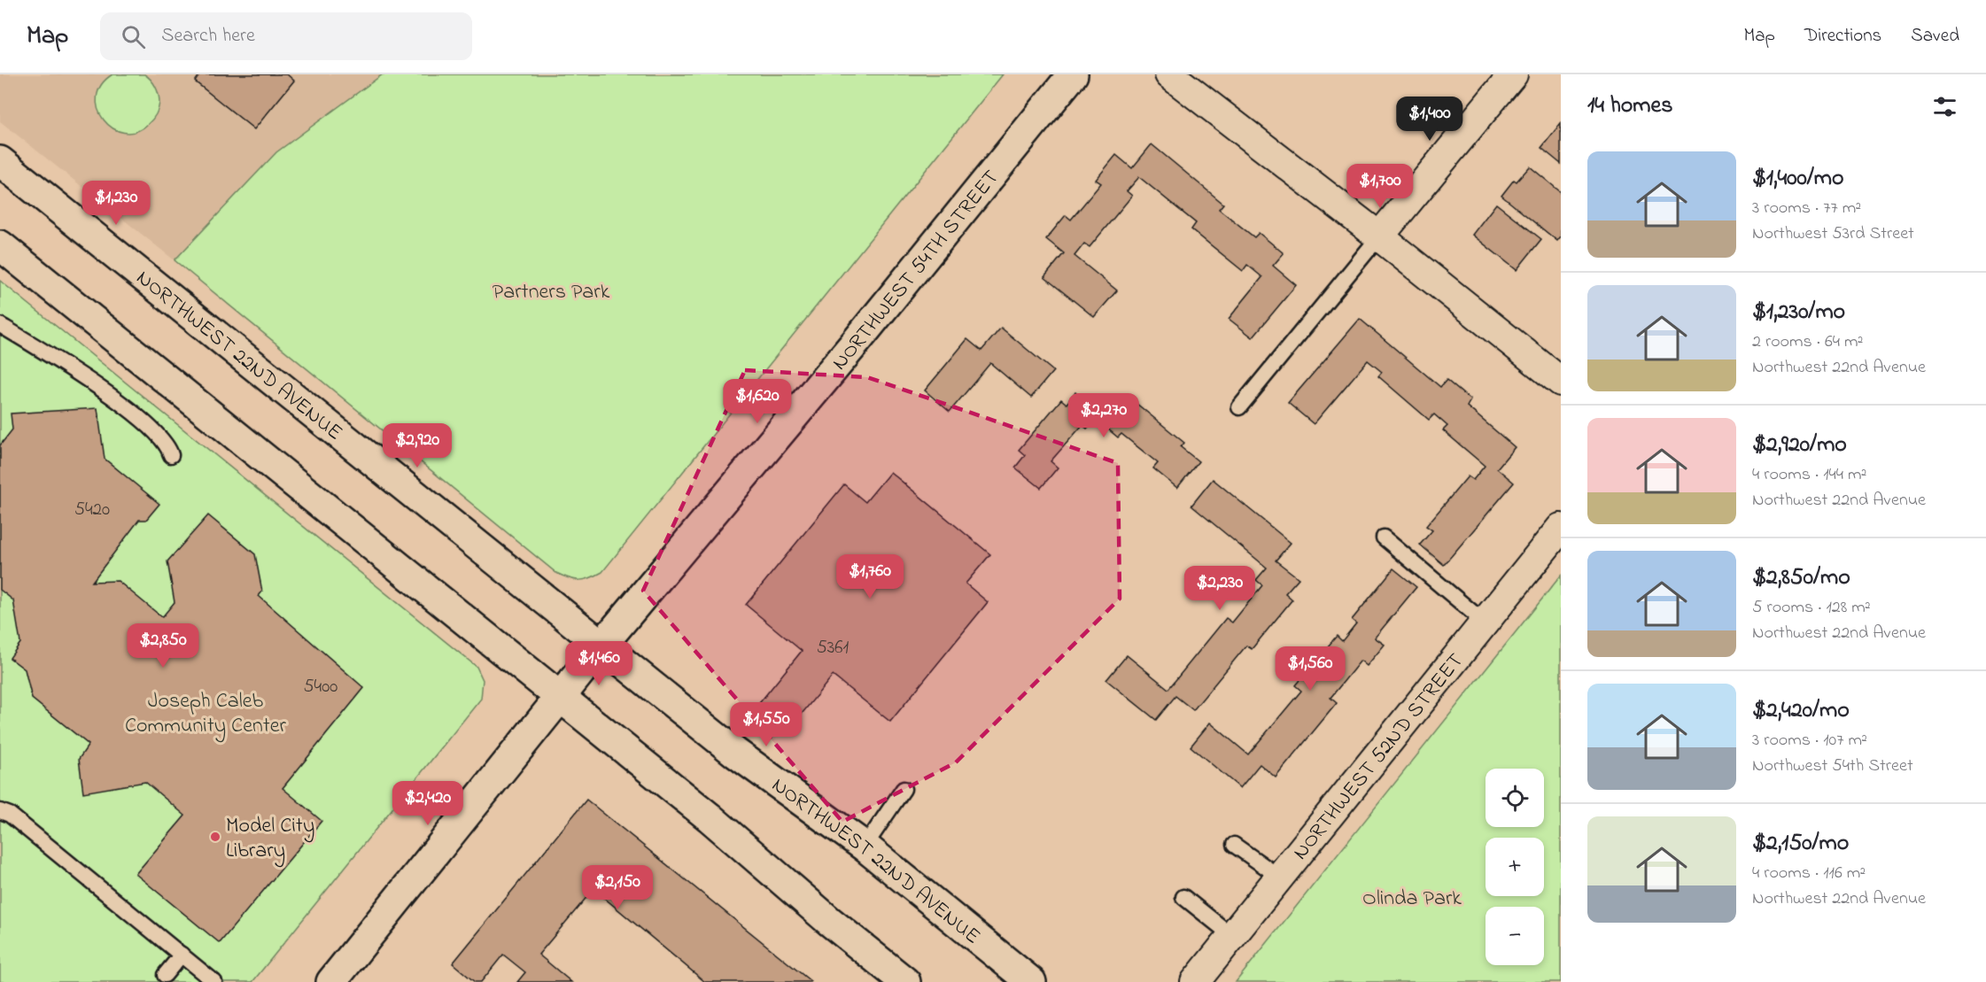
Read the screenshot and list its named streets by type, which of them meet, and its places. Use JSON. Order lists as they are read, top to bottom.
{
  "streets": {
    "main road": ["NORTHWEST 54TH STREET", "NORTHWEST 22ND AVENUE"],
    "street": ["NORTHWEST 52ND STREET"]
  },
  "crossings": [
    ["NORTHWEST 54TH STREET", "NORTHWEST 22ND AVENUE"]
  ],
  "parks": ["Partners Park", "Joseph Caleb Community Center", "Olinda Park"],
  "places": ["Model City Library"],
  "house_numbers": ["5420", "5361", "5400"],
  "page": {
    "header": "Map",
    "search": "Search here",
    "nav": ["Map", "Directions", "Saved"],
    "heading": "14 homes",
    "price": [
      "$1,400",
      "$1,700",
      "$1,230",
      "$1,620",
      "$2,270",
      "$2,920",
      "$1,760",
      "$2,230",
      "$2,850",
      "$1,460",
      "$1,560",
      "$1,550",
      "$2,420",
      "$2,150"
    ],
    "list": [
      {
        "name": "$1,400/mo",
        "note": "3 rooms · 77 m² · Northwest 53rd Street"
      },
      {
        "name": "$1,230/mo",
        "note": "2 rooms · 64 m² · Northwest 22nd Avenue"
      },
      {
        "name": "$2,920/mo",
        "note": "4 rooms · 144 m² · Northwest 22nd Avenue"
      },
      {
        "name": "$2,850/mo",
        "note": "5 rooms · 128 m² · Northwest 22nd Avenue"
      },
      {
        "name": "$2,420/mo",
        "note": "3 rooms · 107 m² · Northwest 54th Street"
      },
      {
        "name": "$2,150/mo",
        "note": "4 rooms · 116 m² · Northwest 22nd Avenue"
      }
    ],
    "map_buttons": ["+", "−"]
  }
}
